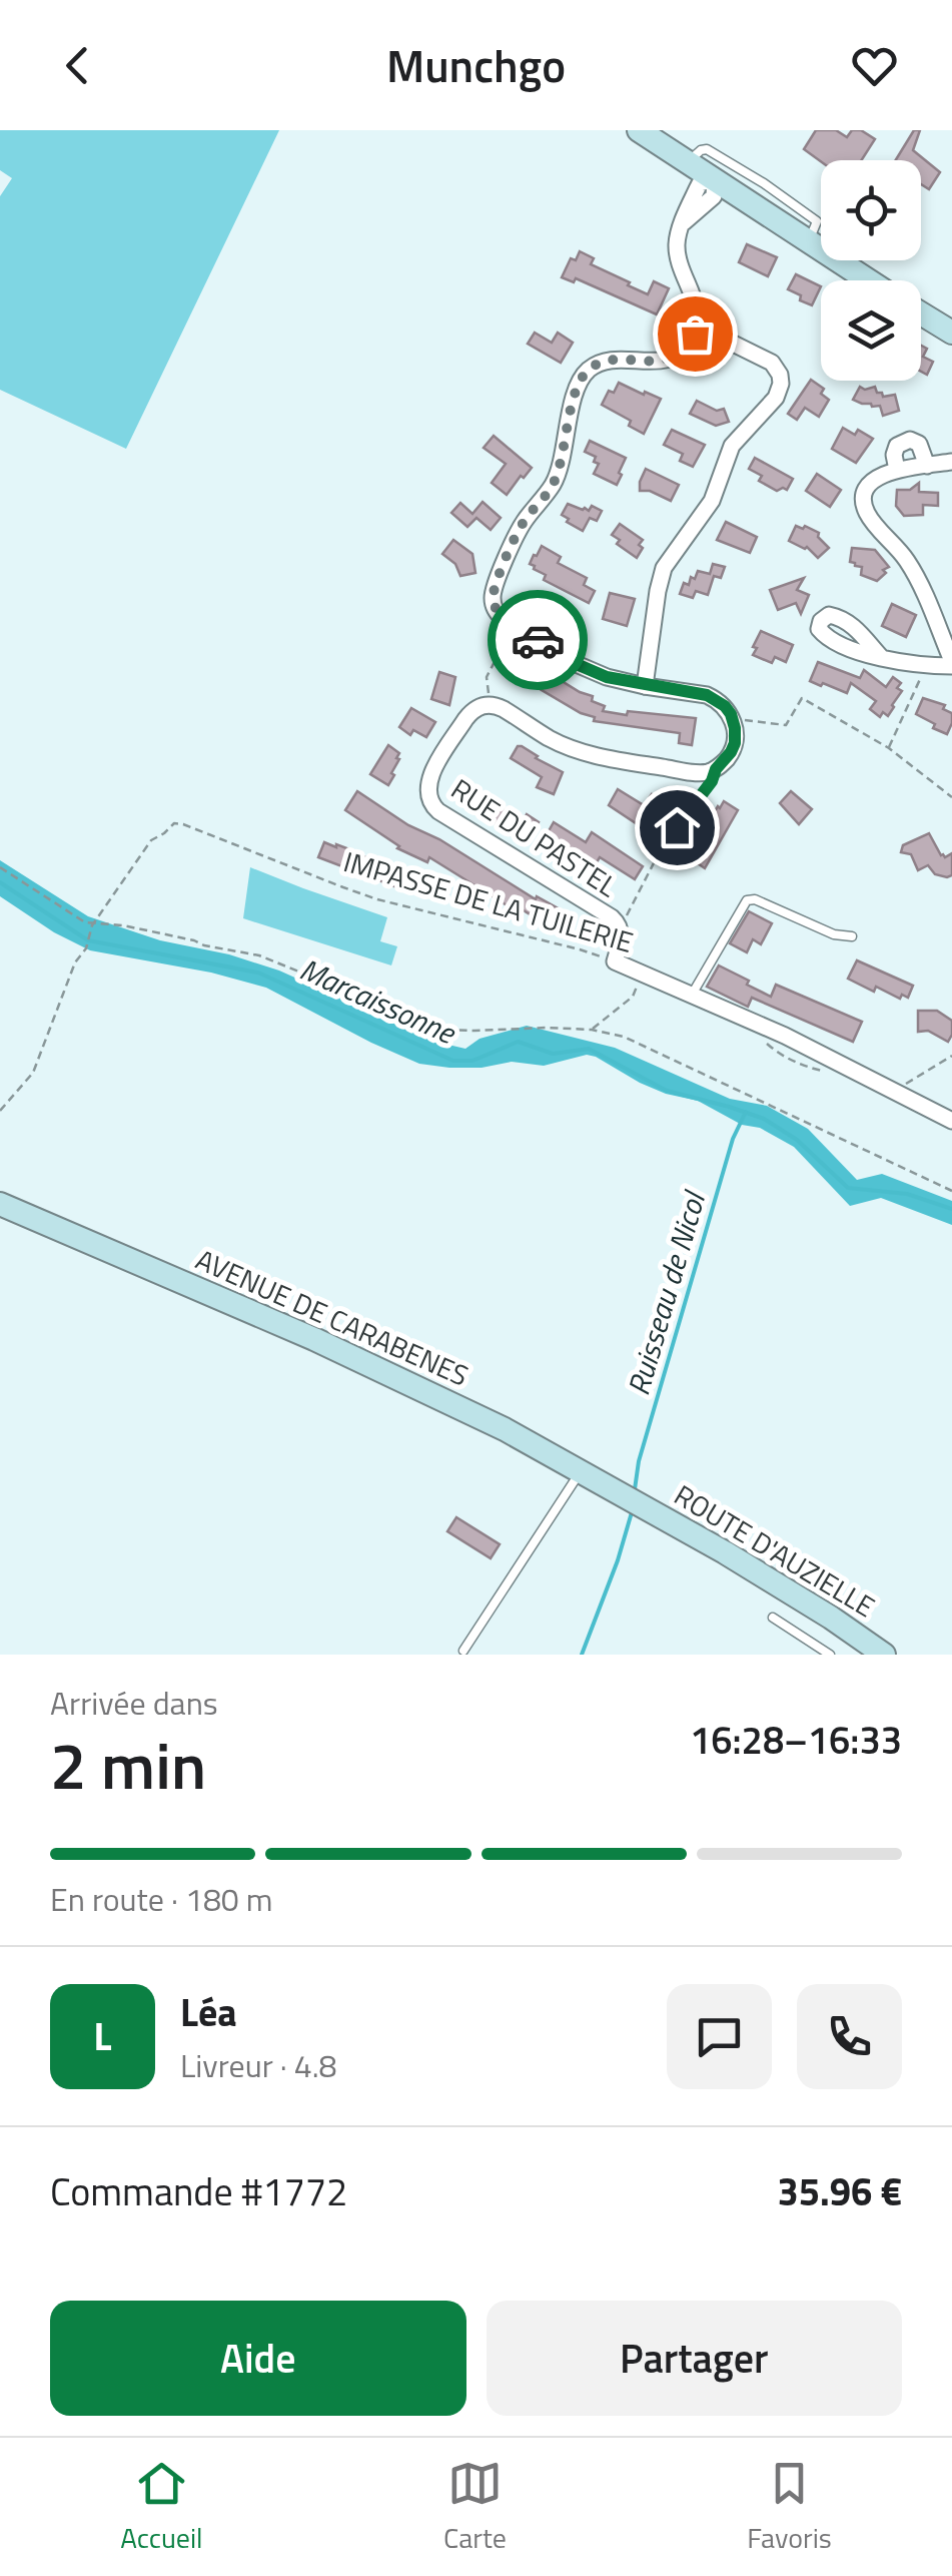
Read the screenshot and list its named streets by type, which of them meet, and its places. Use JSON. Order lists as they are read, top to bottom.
{
  "streets": {
    "street": [
      "RUE DU PASTEL",
      "IMPASSE DE LA TUILERIE",
      "AVENUE DE CARABENES",
      "ROUTE D'AUZIELLE"
    ]
  },
  "crossings": [
    ["RUE DU PASTEL", "IMPASSE DE LA TUILERIE"],
    ["AVENUE DE CARABENES", "ROUTE D'AUZIELLE"]
  ],
  "water": ["Marcaissonne", "Ruisseau de Nicol"],
  "page": {
    "header": "Munchgo",
    "heading": ["2 min", "Arrivée dans", "16:28–16:33"],
    "panel": [
      "Léa",
      "Livreur · 4.8",
      "Commande #1772",
      "35.96 €"
    ],
    "bar": "En route · 180 m",
    "round": "L",
    "buttons": ["Aide", "Partager"],
    "tabs": ["Accueil", "Carte", "Favoris"]
  }
}
